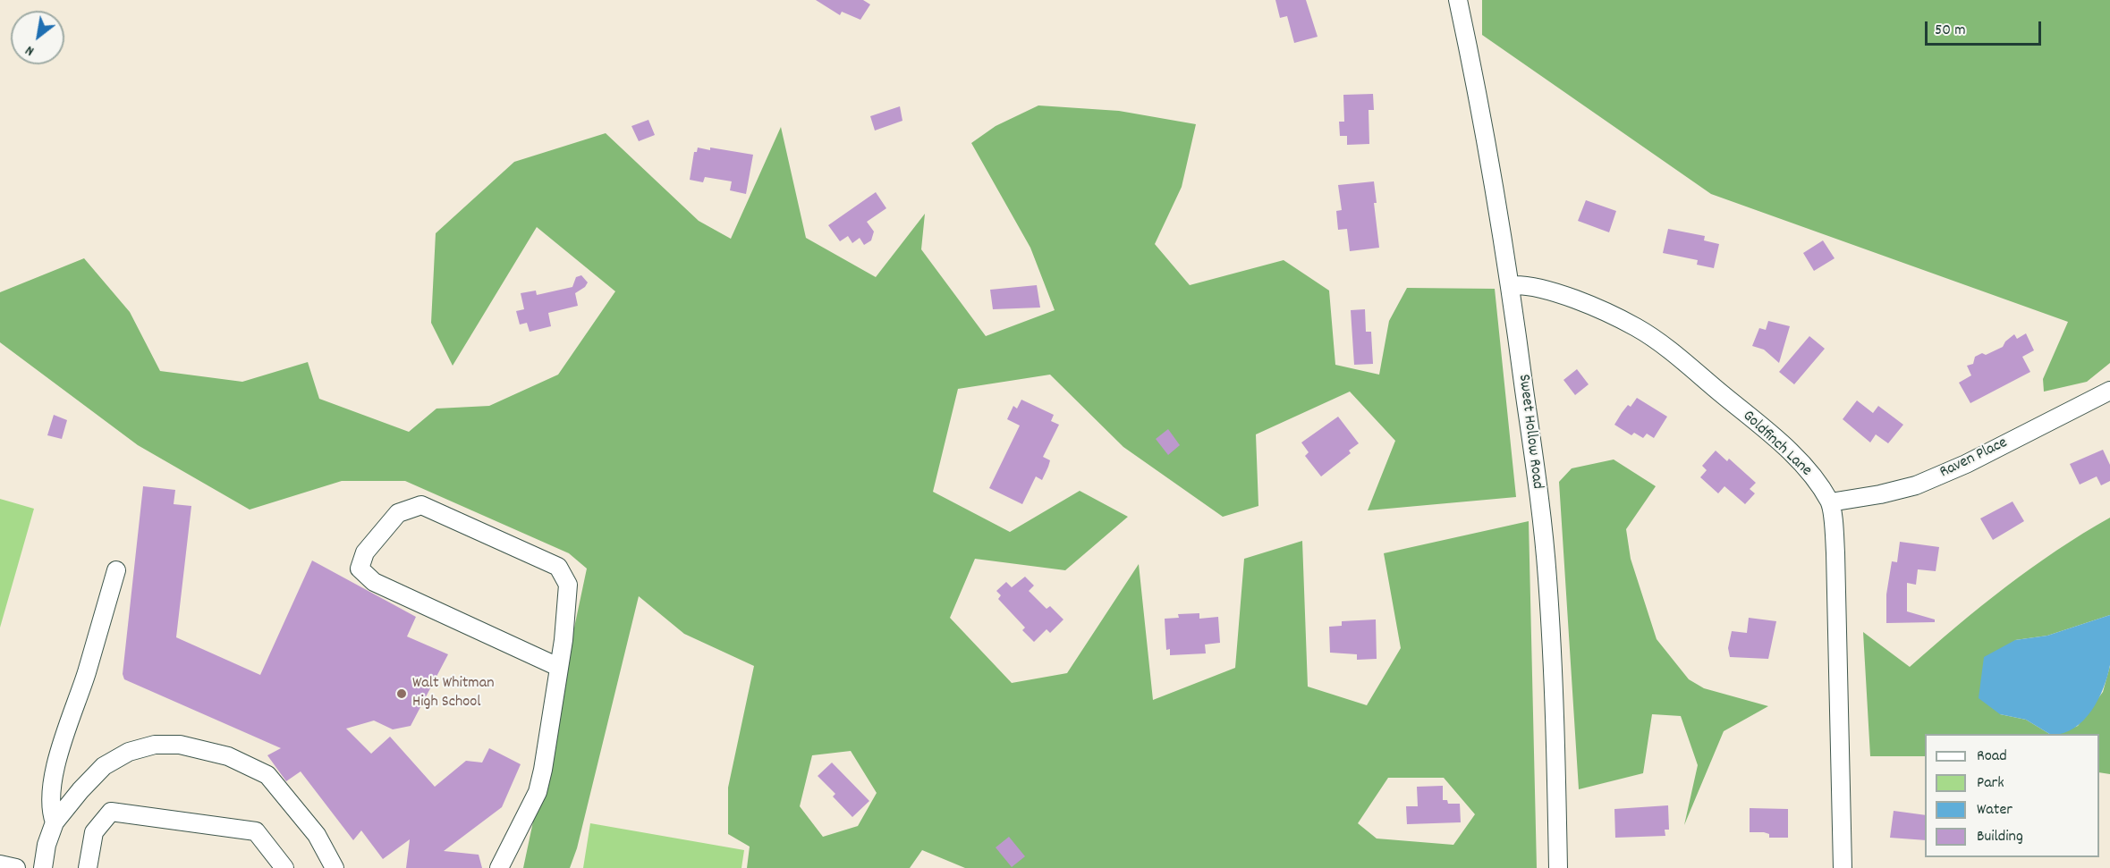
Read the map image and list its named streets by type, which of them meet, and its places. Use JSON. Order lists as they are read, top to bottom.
{
  "streets": {
    "street": ["Sweet Hollow Road", "Goldfinch Lane", "Raven Place"]
  },
  "crossings": [
    ["Sweet Hollow Road", "Goldfinch Lane"],
    ["Goldfinch Lane", "Raven Place"]
  ],
  "places": ["Walt Whitman High School"],
  "legend": [
    "Road",
    "Park",
    "Water",
    "Building"
  ],
  "scale_bar": "50 m",
  "north": "bottom left"
}
